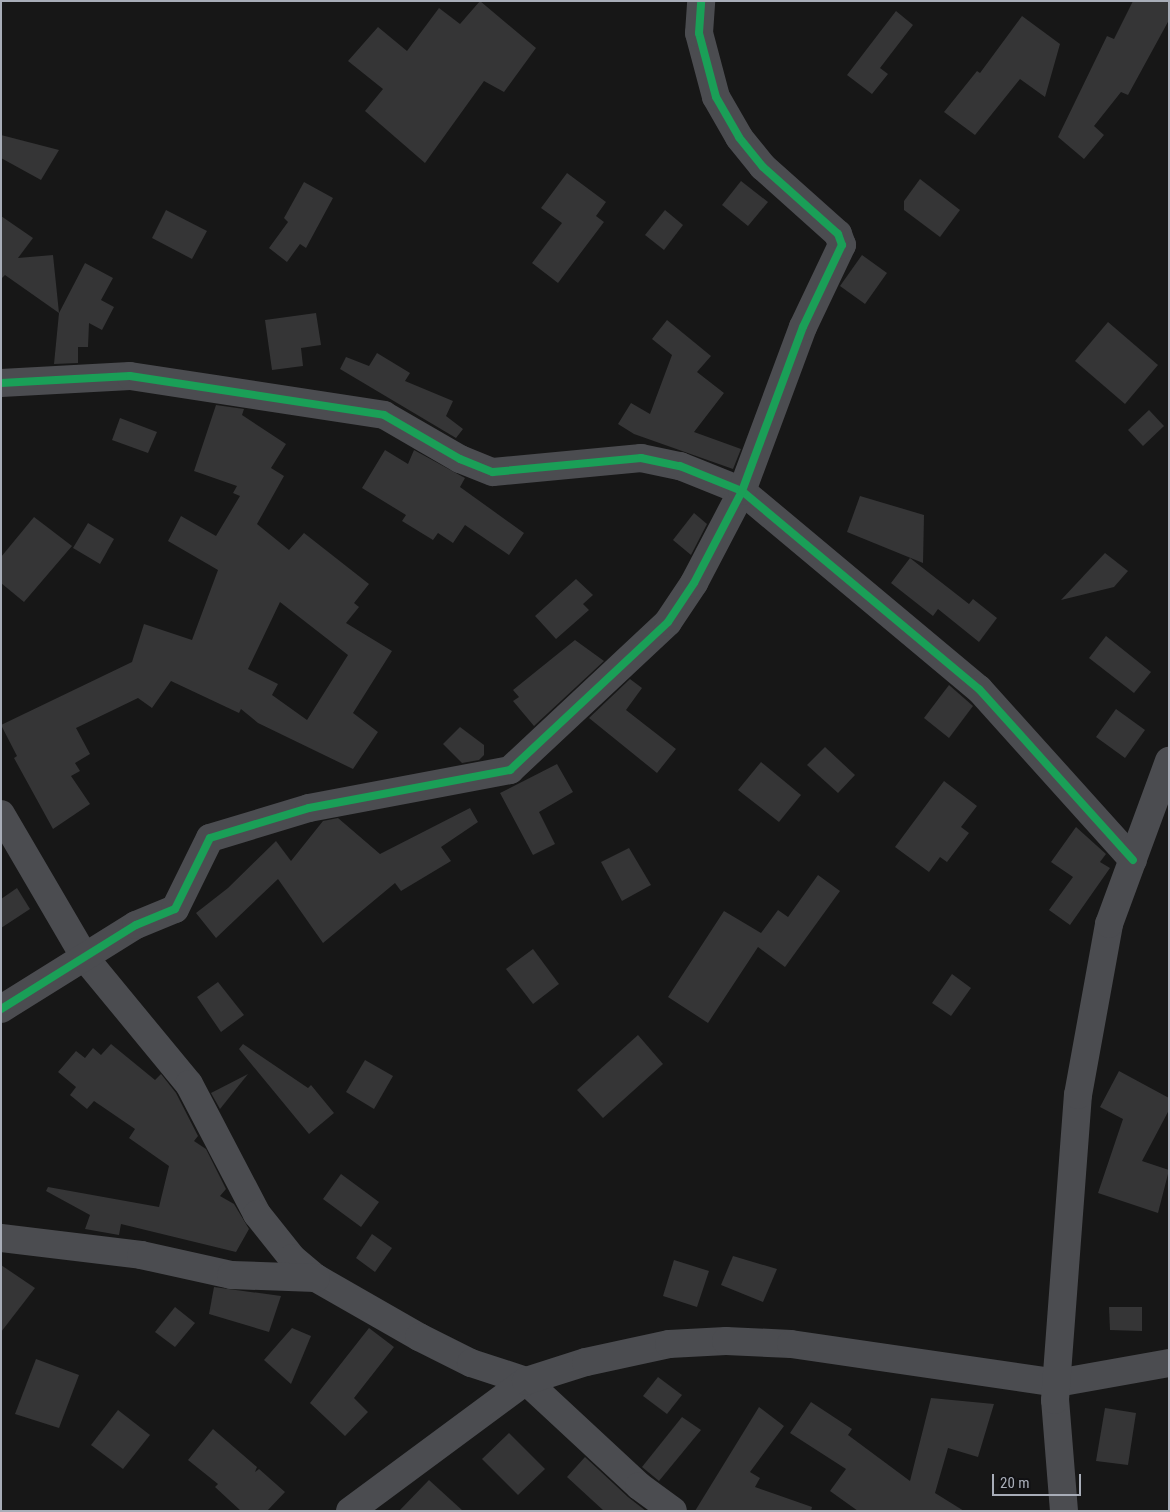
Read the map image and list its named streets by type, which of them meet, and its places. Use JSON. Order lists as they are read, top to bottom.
{
  "scale_bar": "20 m"
}
